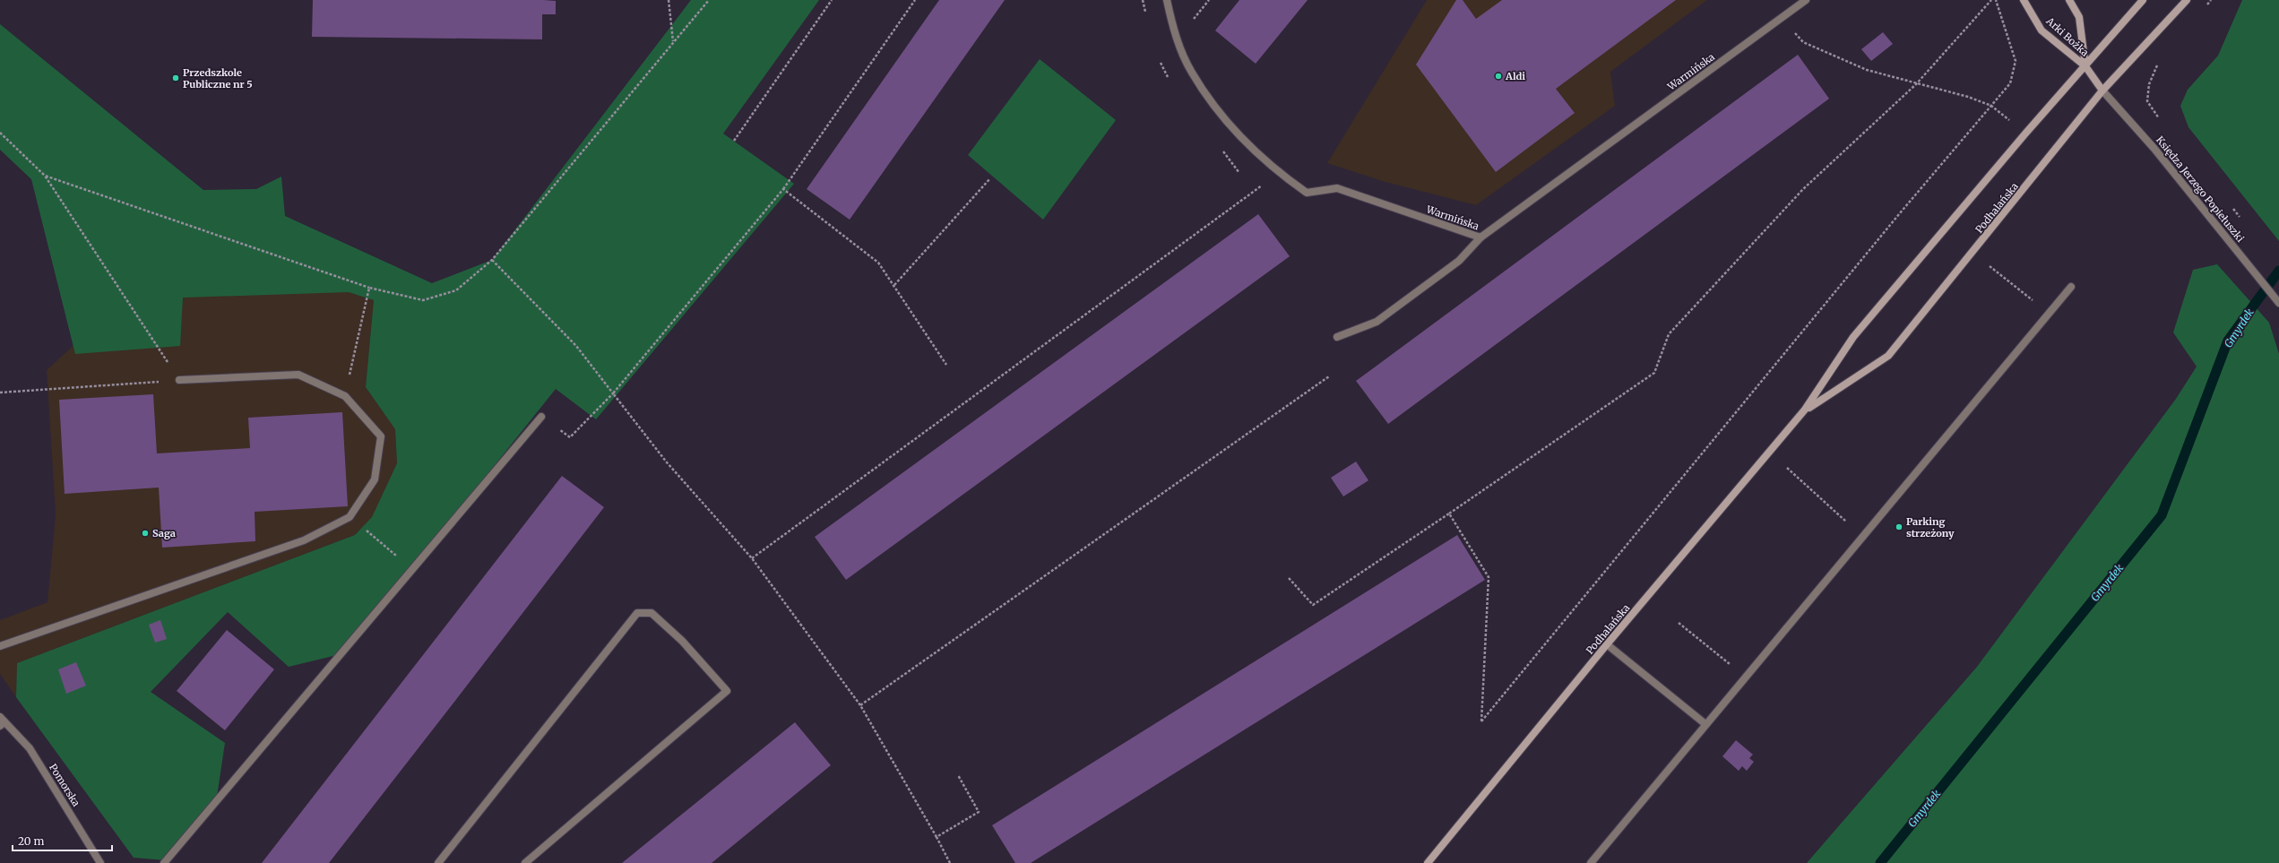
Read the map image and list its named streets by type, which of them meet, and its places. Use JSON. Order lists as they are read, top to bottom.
{
  "streets": {
    "street": [
      "Arki Bożka",
      "Warmińska",
      "Księdza Jerzego Popiełuszki",
      "Podhalańska",
      "Pomorska"
    ]
  },
  "crossings": [
    ["Arki Bożka", "Podhalańska"],
    ["Księdza Jerzego Popiełuszki", "Podhalańska"]
  ],
  "water": ["Gmyrdek"],
  "places": [
    "Aldi",
    "Przedszkole Publiczne nr 5",
    "Parking strzeżony",
    "Saga"
  ],
  "scale_bar": "20 m"
}
